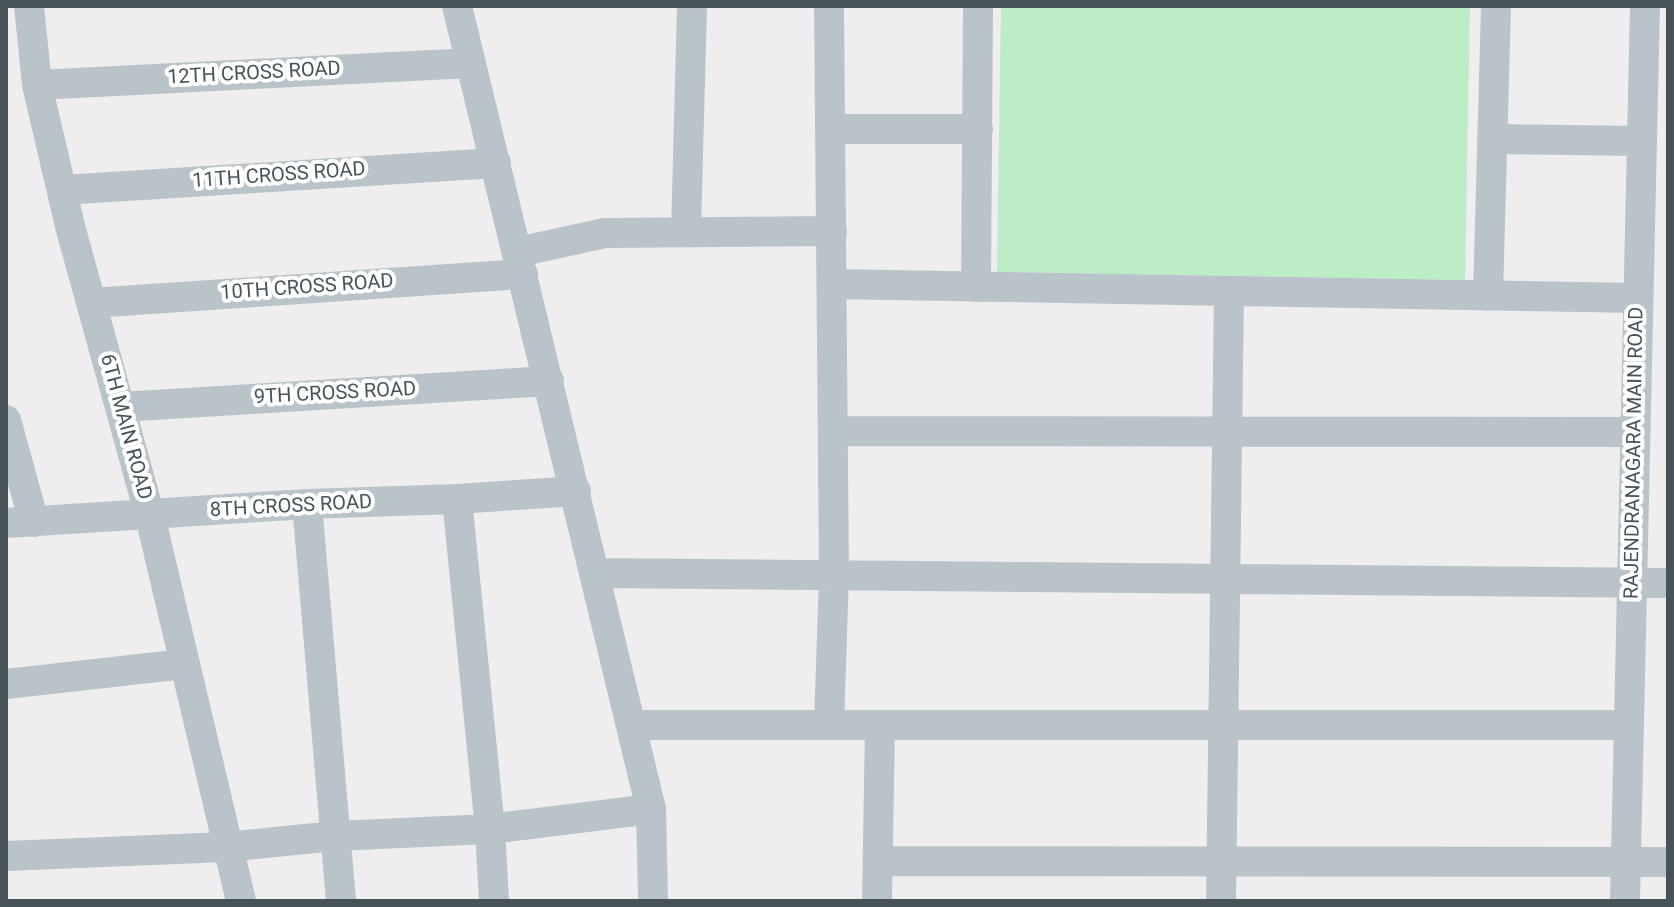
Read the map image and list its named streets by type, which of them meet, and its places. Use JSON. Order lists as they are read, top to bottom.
{
  "streets": {
    "street": [
      "12TH CROSS ROAD",
      "11TH CROSS ROAD",
      "10TH CROSS ROAD",
      "9TH CROSS ROAD",
      "6TH MAIN ROAD",
      "RAJENDRANAGARA MAIN ROAD",
      "8TH CROSS ROAD"
    ]
  },
  "crossings": [
    ["12TH CROSS ROAD", "6TH MAIN ROAD"],
    ["11TH CROSS ROAD", "6TH MAIN ROAD"],
    ["10TH CROSS ROAD", "6TH MAIN ROAD"],
    ["9TH CROSS ROAD", "6TH MAIN ROAD"],
    ["6TH MAIN ROAD", "8TH CROSS ROAD"]
  ]
}
